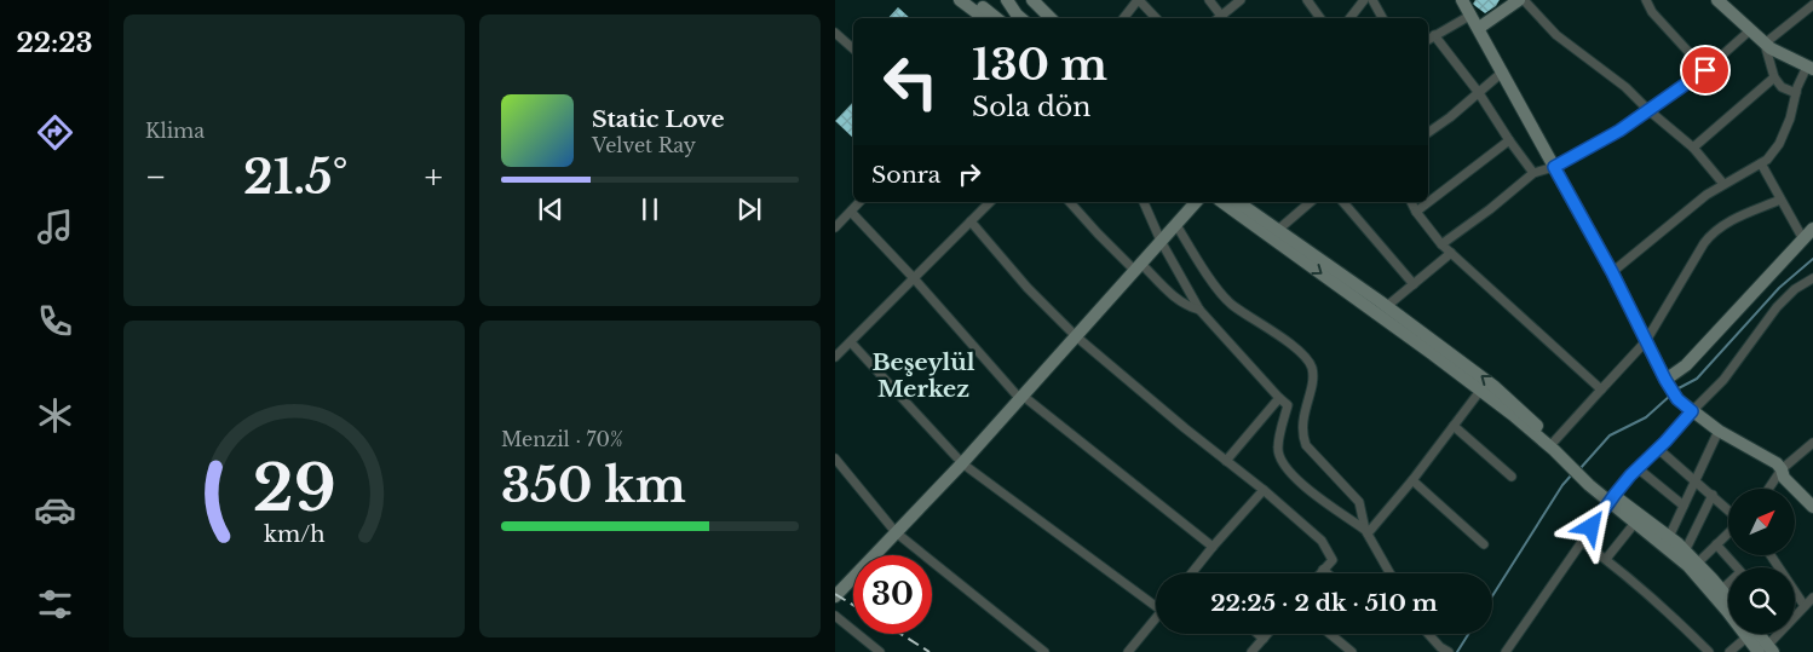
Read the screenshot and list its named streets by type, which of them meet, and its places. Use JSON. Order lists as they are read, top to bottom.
{
  "districts": ["Beşeylül Merkez"],
  "north": "top right",
  "page": {
    "tabs": "22:23",
    "tile": [
      "Klima",
      ["Menzil · 70%", "350 km"]
    ],
    "turn": ["130 m", "Sola dön"],
    "song": ["Static Love", "Velvet Ray"],
    "then": "Sonra",
    "heat": ["−", "21.5°", "+"],
    "limit": "30",
    "trip": "22:25 · 2 dk · 510 m",
    "gauge": ["29", "km/h"]
  }
}
